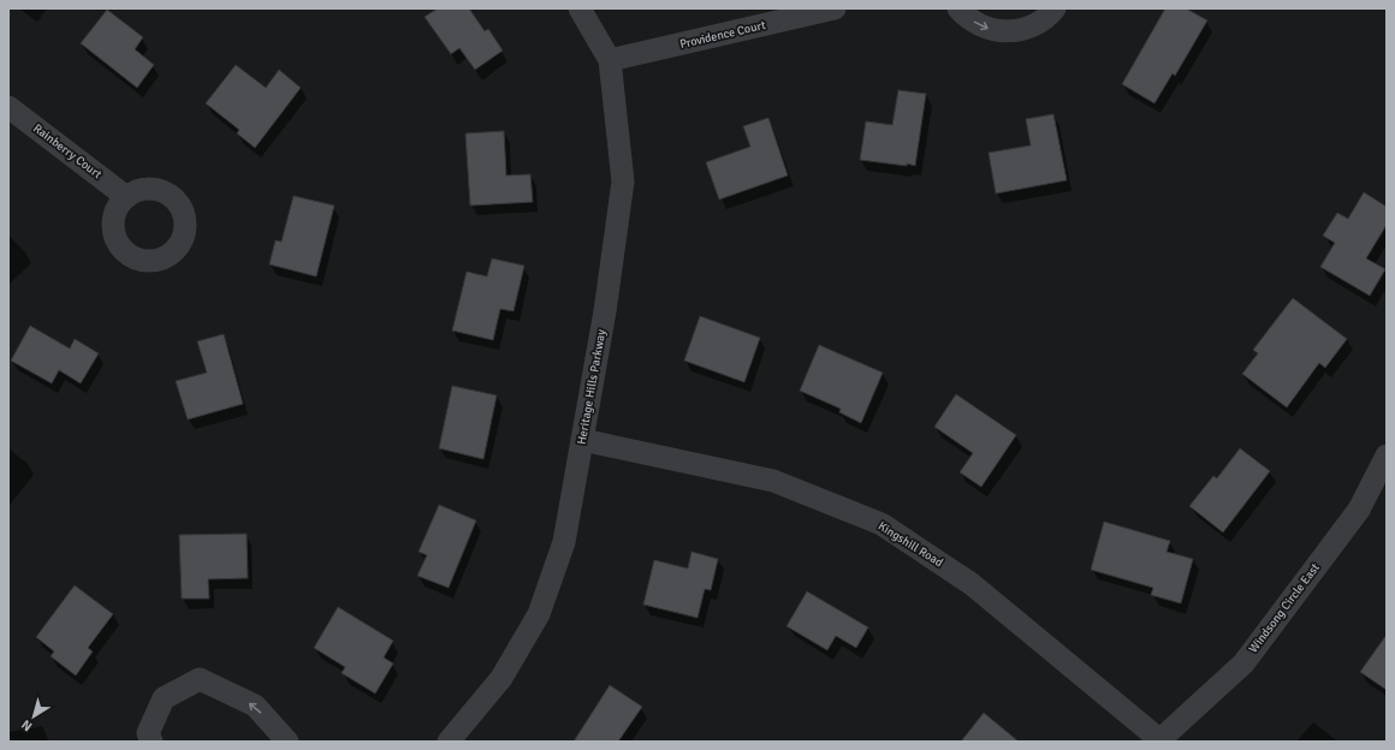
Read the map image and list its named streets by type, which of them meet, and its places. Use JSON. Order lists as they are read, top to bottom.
{
  "streets": {
    "street": [
      "Providence Court",
      "Rainberry Court",
      "Heritage Hills Parkway",
      "Kingshill Road",
      "Windsong Circle East"
    ]
  },
  "crossings": [
    ["Providence Court", "Heritage Hills Parkway"],
    ["Heritage Hills Parkway", "Kingshill Road"],
    ["Kingshill Road", "Windsong Circle East"]
  ],
  "north": "bottom left"
}
